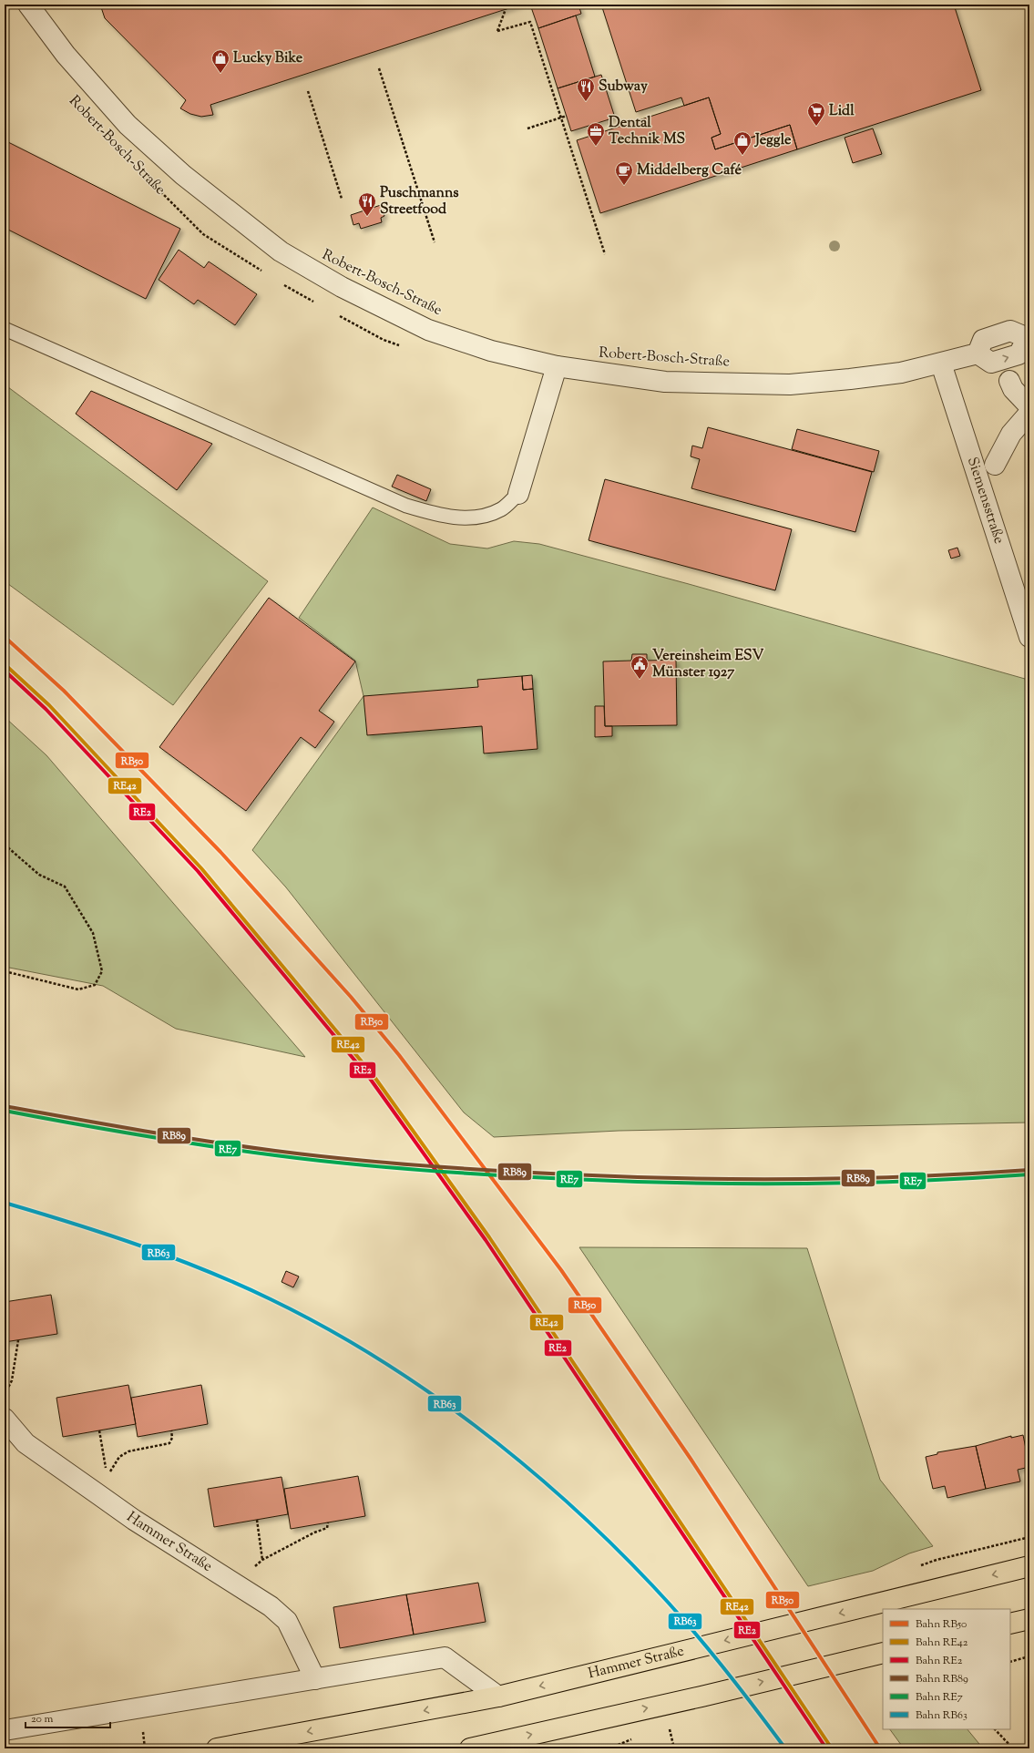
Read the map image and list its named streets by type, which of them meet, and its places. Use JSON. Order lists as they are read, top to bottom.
{
  "streets": {
    "main road": ["Hammer Straße"],
    "street": ["Robert-Bosch-Straße", "Siemensstraße"]
  },
  "crossings": [
    ["Robert-Bosch-Straße", "Siemensstraße"]
  ],
  "one_way": ["Hammer Straße"],
  "places": {
    "shop": ["Lucky Bike", "Jeggle"],
    "restaurant": ["Subway", "Puschmanns Streetfood"],
    "supermarket": ["Lidl"],
    "office": ["Dental Technik MS"],
    "cafe": ["Middelberg Café"],
    "public building": ["Vereinsheim ESV Münster 1927"]
  },
  "lines": [
    "rail line RB50",
    "rail line RE42",
    "rail line RE2",
    "rail line RB89",
    "rail line RE7",
    "rail line RB63"
  ],
  "legend": [
    "Bahn RB50",
    "Bahn RE42",
    "Bahn RE2",
    "Bahn RB89",
    "Bahn RE7",
    "Bahn RB63"
  ],
  "scale_bar": "20 m"
}
